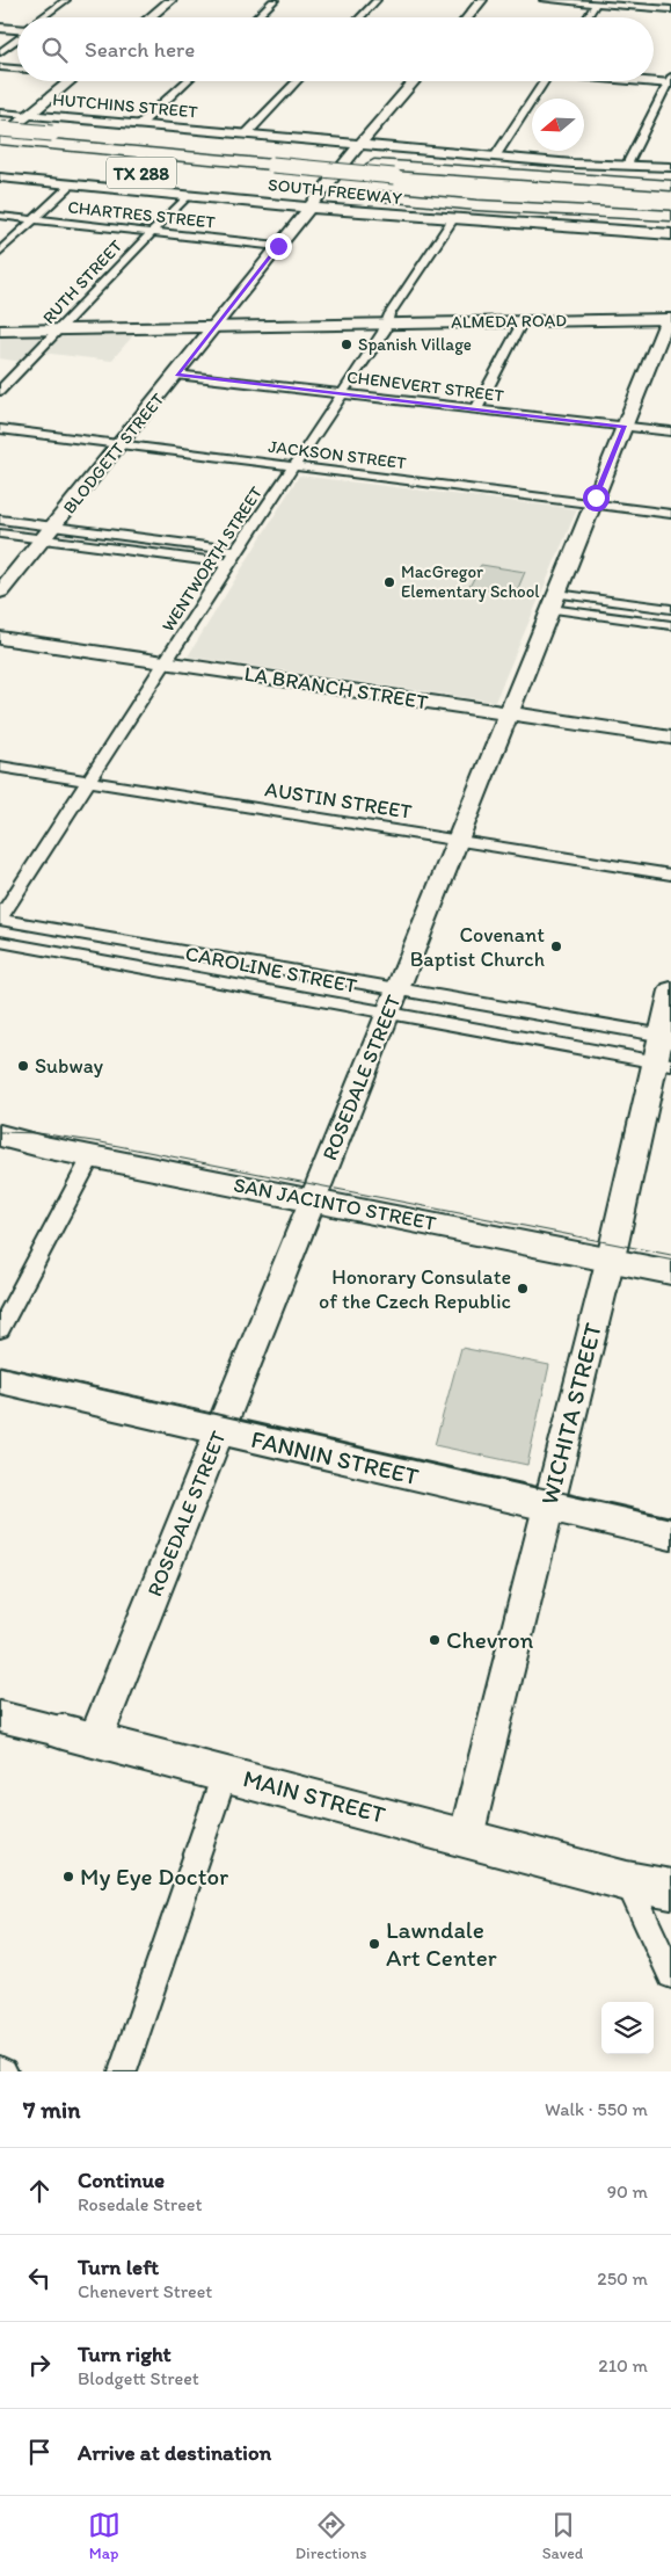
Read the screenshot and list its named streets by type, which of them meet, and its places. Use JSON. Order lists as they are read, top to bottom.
{
  "streets": {
    "highway": ["TX 288", "SOUTH FREEWAY"],
    "main road": [
      "ALMEDA ROAD",
      "SAN JACINTO STREET",
      "FANNIN STREET",
      "MAIN STREET"
    ],
    "street": [
      "HUTCHINS STREET",
      "CHARTRES STREET",
      "RUTH STREET",
      "CHENEVERT STREET",
      "BLODGETT STREET",
      "JACKSON STREET",
      "WENTWORTH STREET",
      "LA BRANCH STREET",
      "AUSTIN STREET",
      "CAROLINE STREET",
      "ROSEDALE STREET",
      "WICHITA STREET"
    ]
  },
  "crossings": [
    ["HUTCHINS STREET", "BLODGETT STREET"],
    ["CHARTRES STREET", "RUTH STREET"],
    ["CHARTRES STREET", "BLODGETT STREET"],
    ["RUTH STREET", "ALMEDA ROAD"],
    ["ALMEDA ROAD", "BLODGETT STREET"],
    ["ALMEDA ROAD", "WENTWORTH STREET"],
    ["ALMEDA ROAD", "ROSEDALE STREET"],
    ["CHENEVERT STREET", "BLODGETT STREET"],
    ["CHENEVERT STREET", "WENTWORTH STREET"],
    ["CHENEVERT STREET", "ROSEDALE STREET"],
    ["BLODGETT STREET", "JACKSON STREET"],
    ["JACKSON STREET", "WENTWORTH STREET"],
    ["JACKSON STREET", "ROSEDALE STREET"],
    ["WENTWORTH STREET", "LA BRANCH STREET"],
    ["WENTWORTH STREET", "AUSTIN STREET"],
    ["WENTWORTH STREET", "CAROLINE STREET"],
    ["LA BRANCH STREET", "ROSEDALE STREET"],
    ["AUSTIN STREET", "ROSEDALE STREET"],
    ["CAROLINE STREET", "ROSEDALE STREET"],
    ["CAROLINE STREET", "WICHITA STREET"],
    ["ROSEDALE STREET", "SAN JACINTO STREET"],
    ["ROSEDALE STREET", "FANNIN STREET"],
    ["ROSEDALE STREET", "MAIN STREET"],
    ["SAN JACINTO STREET", "WICHITA STREET"],
    ["WICHITA STREET", "FANNIN STREET"],
    ["WICHITA STREET", "MAIN STREET"]
  ],
  "places": [
    "Spanish Village",
    "MacGregor Elementary School",
    "Covenant Baptist Church",
    "Subway",
    "Honorary Consulate of the Czech Republic",
    "Chevron",
    "My Eye Doctor",
    "Lawndale Art Center"
  ],
  "north": "left",
  "page": {
    "search": "Search here",
    "heading": ["7 min", "Walk · 550 m"],
    "list": [
      ["Continue", "Rosedale Street", "90 m"],
      ["Turn left", "Chenevert Street", "250 m"],
      ["Turn right", "Blodgett Street", "210 m"],
      "Arrive at destination"
    ],
    "nav": ["Map", "Directions", "Saved"]
  }
}
